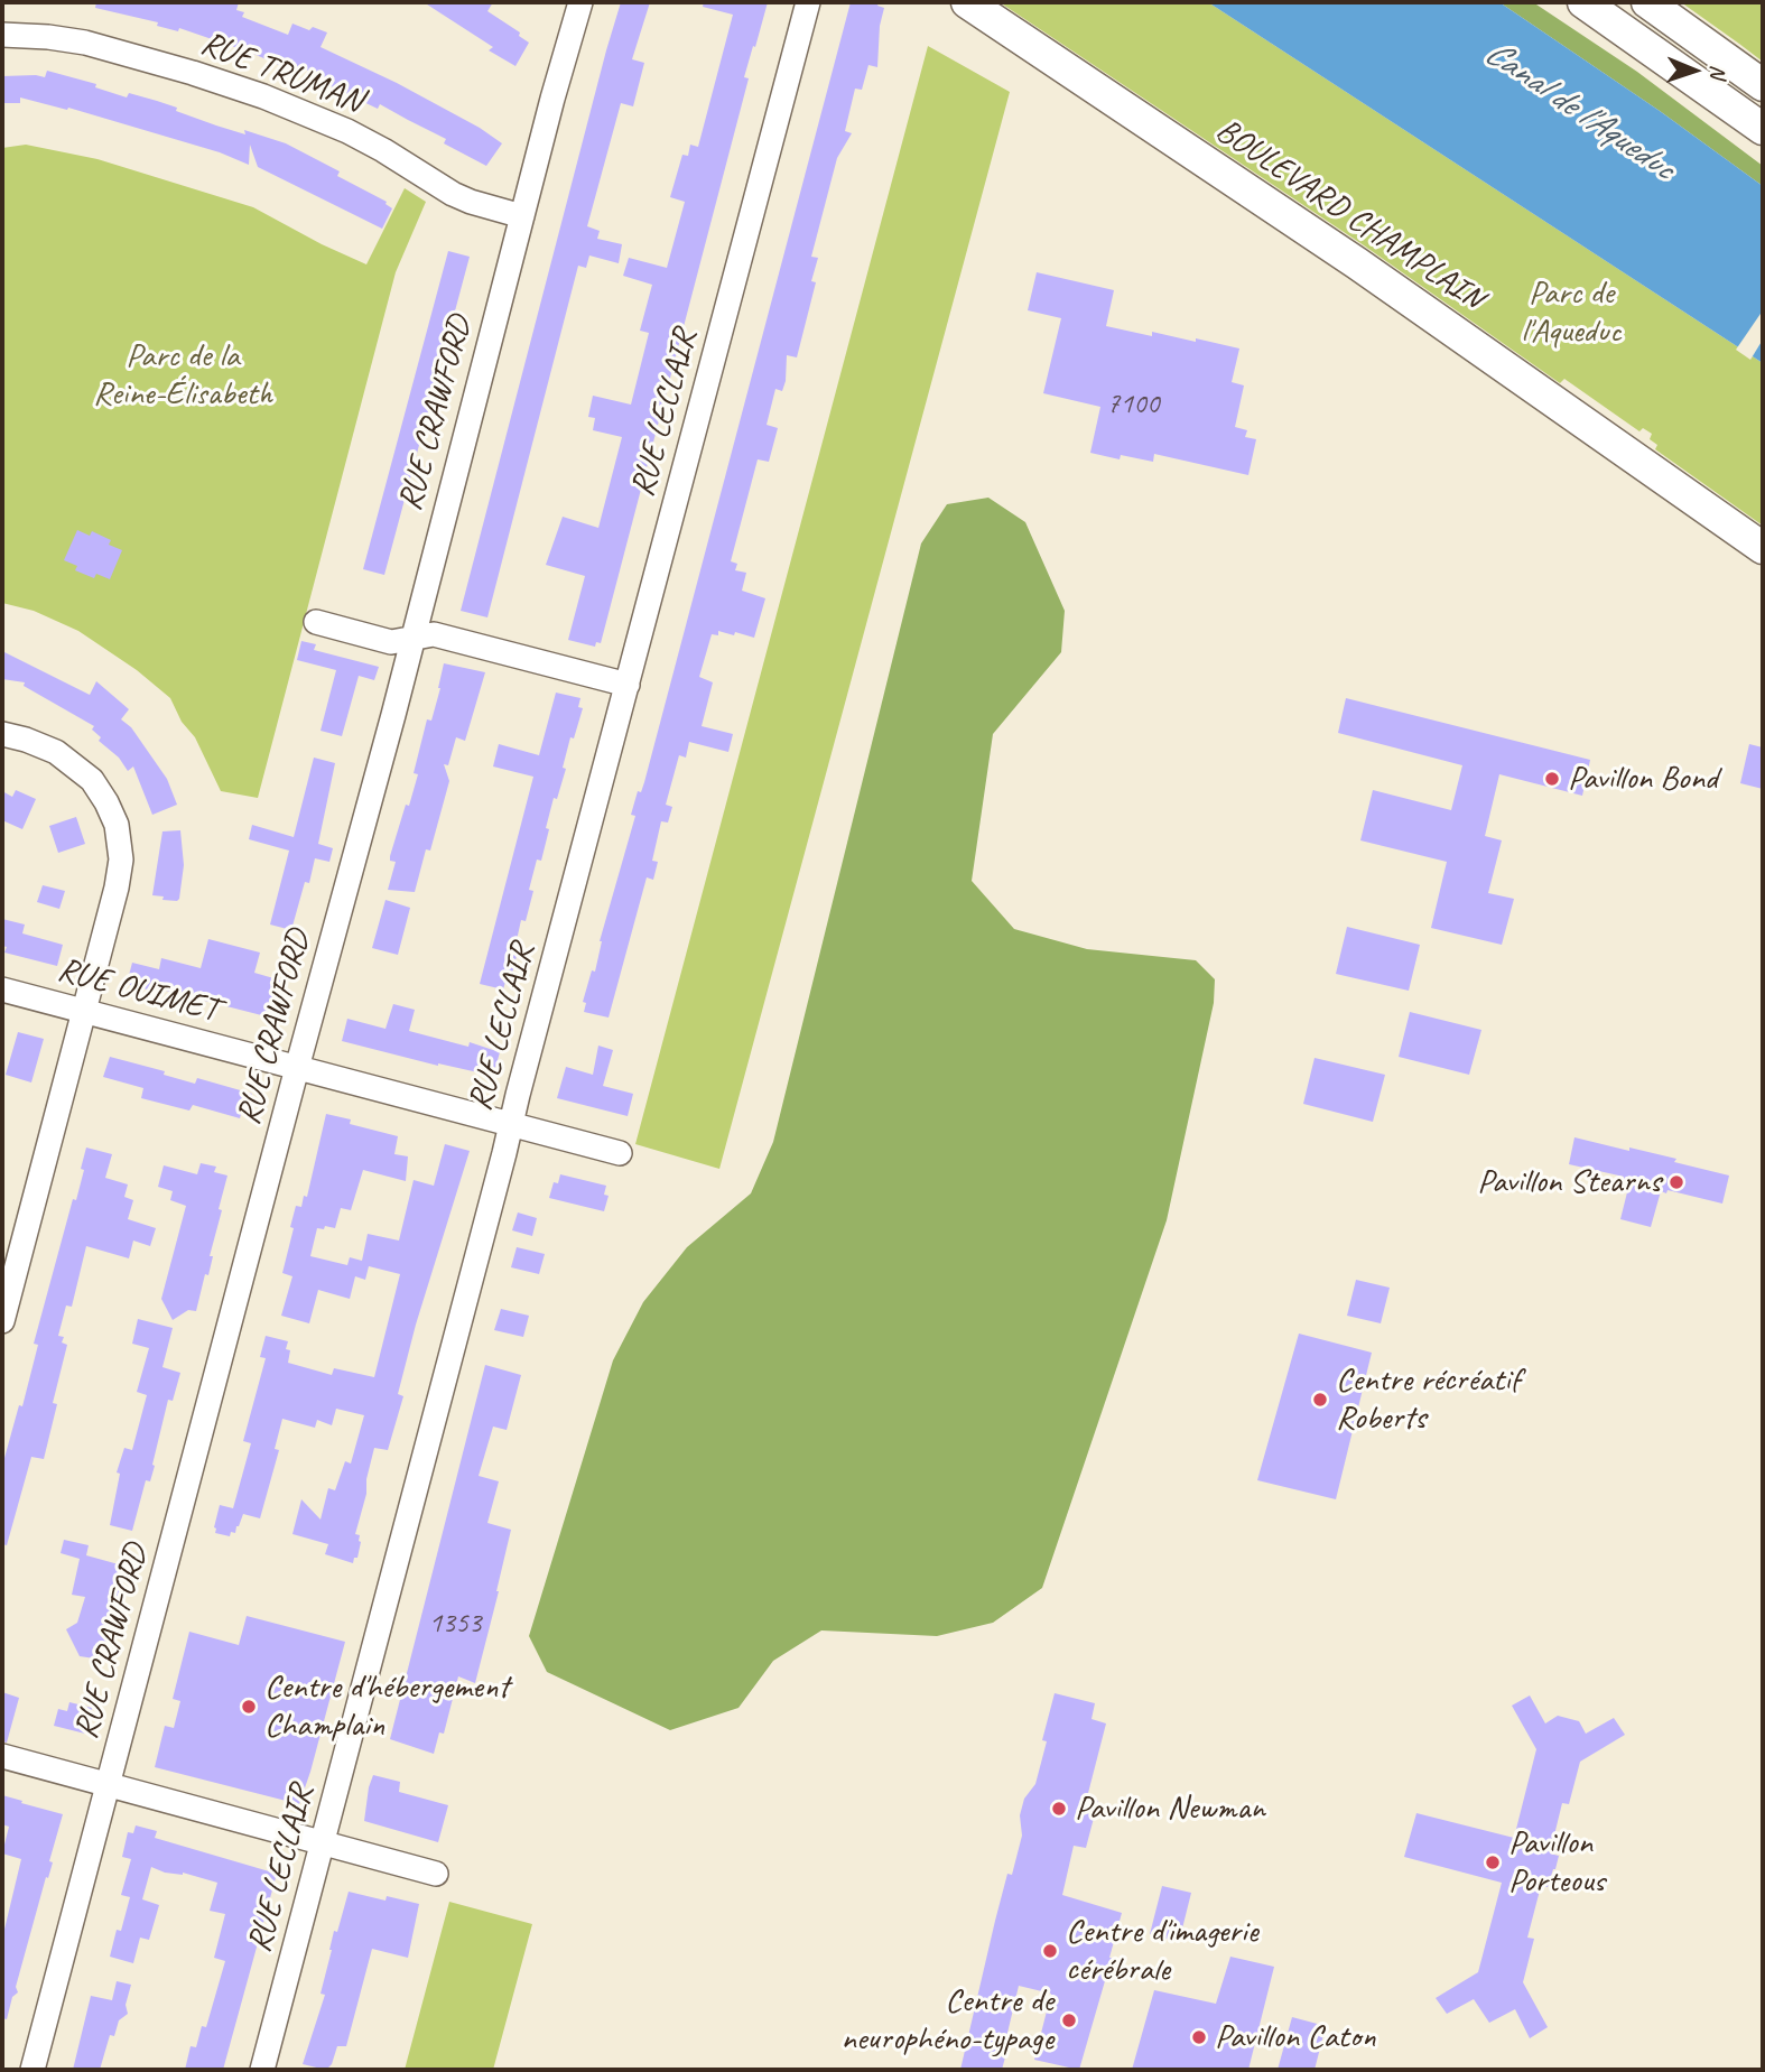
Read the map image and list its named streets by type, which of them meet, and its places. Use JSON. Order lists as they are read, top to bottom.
{
  "streets": {
    "main road": ["BOULEVARD CHAMPLAIN"],
    "street": [
      "RUE TRUMAN",
      "RUE CRAWFORD",
      "RUE LECLAIR",
      "RUE OUIMET"
    ]
  },
  "crossings": [
    ["RUE TRUMAN", "RUE CRAWFORD"],
    ["RUE CRAWFORD", "RUE OUIMET"],
    ["RUE LECLAIR", "RUE OUIMET"]
  ],
  "water": ["Canal de l'Aqueduc"],
  "parks": ["Parc de l'Aqueduc", "Parc de la Reine-Élisabeth"],
  "places": [
    "Pavillon Bond",
    "Pavillon Stearns",
    "Centre récréatif Roberts",
    "Centre d'hébergement Champlain",
    "Pavillon Newman",
    "Pavillon Porteous",
    "Centre d'imagerie cérébrale",
    "Centre de neurophéno-typage",
    "Pavillon Caton"
  ],
  "house_numbers": ["7100", "1353"],
  "north": "right"
}
